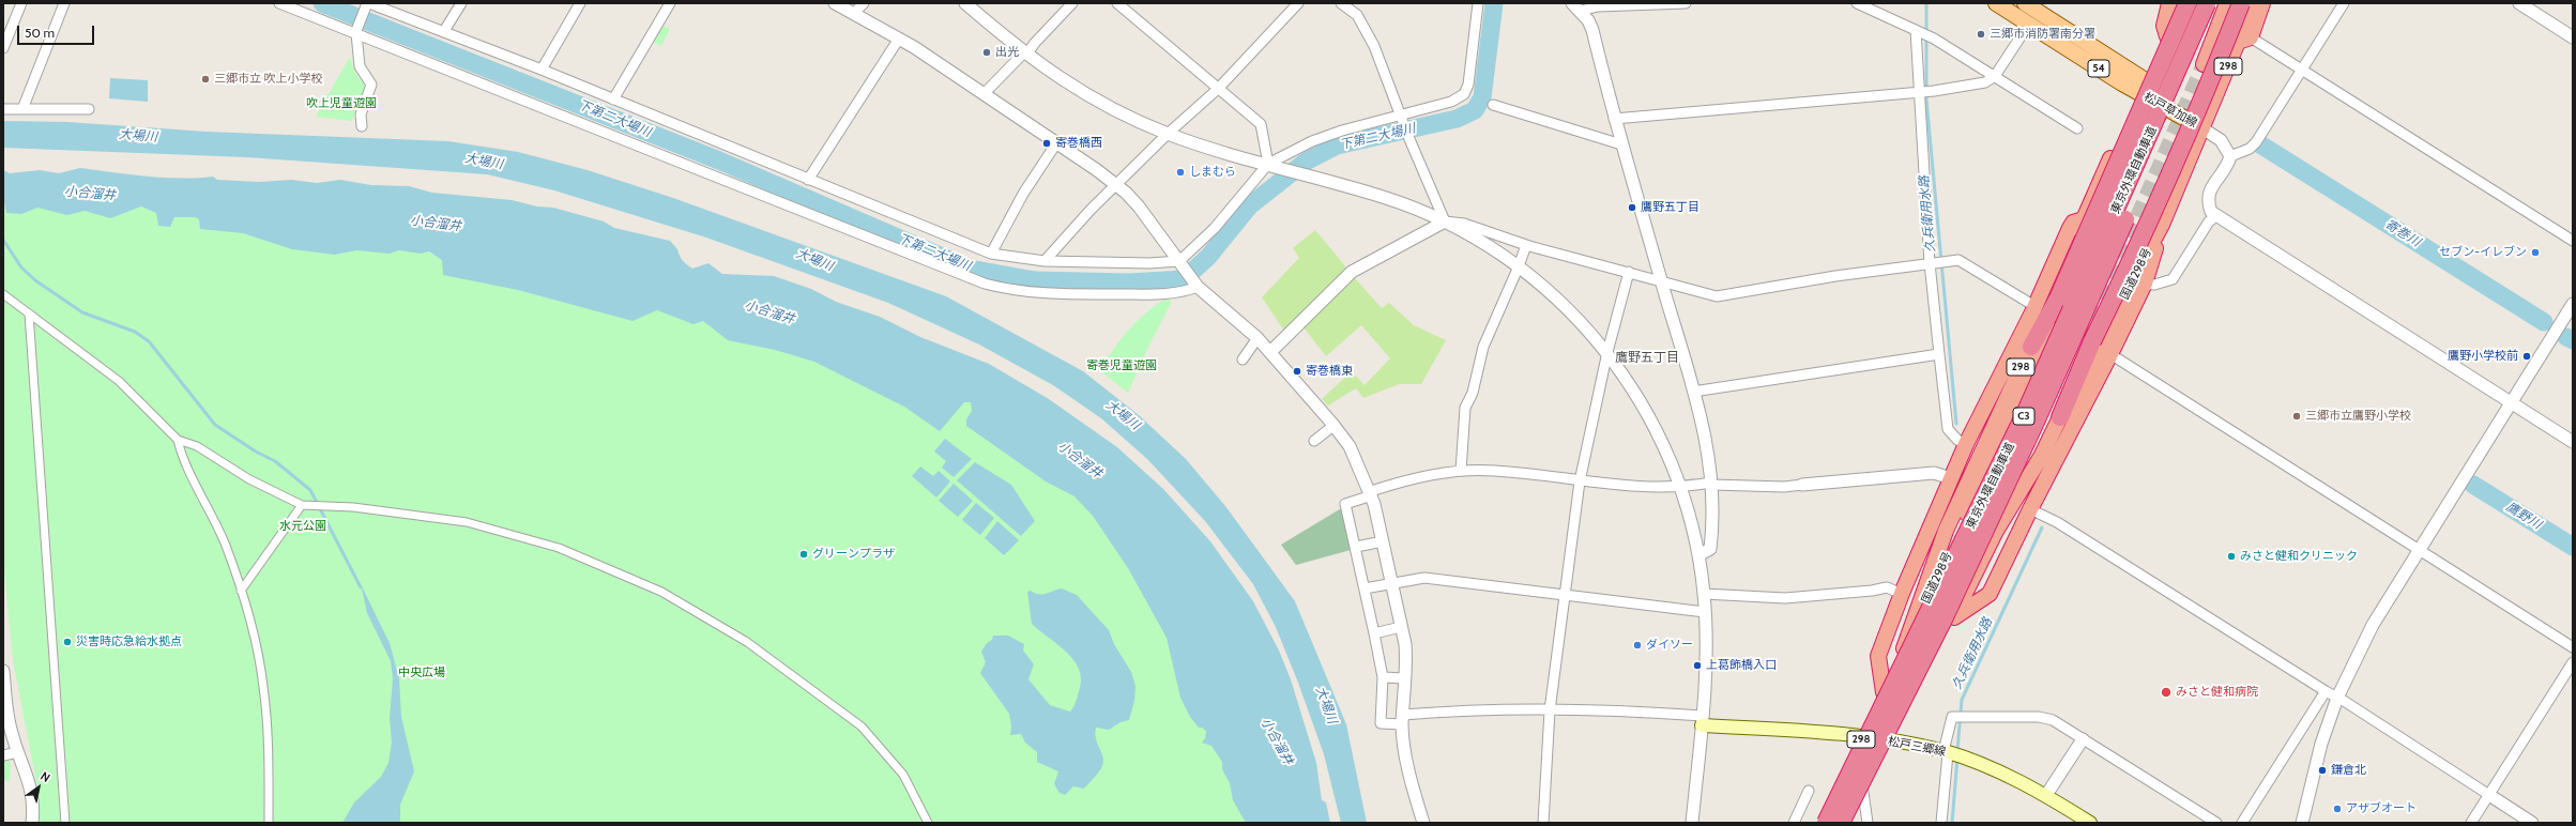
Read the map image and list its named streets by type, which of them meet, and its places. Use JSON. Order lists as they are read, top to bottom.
{
  "streets": {
    "highway": [
      "298",
      "東京外環自動車道",
      "国道298号",
      "C3"
    ],
    "main road": ["54", "松戸草加線", "松戸三郷線"]
  },
  "crossings": [
    ["298", "松戸草加線"],
    ["298", "国道298号"],
    ["松戸草加線", "国道298号"],
    ["国道298号", "松戸三郷線"]
  ],
  "districts": ["鷹野五丁目"],
  "water": [
    "下第二大場川",
    "大場川",
    "小合溜井",
    "久兵衛用水路",
    "寄巻川",
    "鷹野川"
  ],
  "parks": [
    "吹上児童遊園",
    "寄巻児童遊園",
    "水元公園",
    "中央広場"
  ],
  "places": [
    "三郷市消防署南分署",
    "出光",
    "三郷市立 吹上小学校",
    "寄巻橋西",
    "しまむら",
    "鷹野五丁目",
    "セブン-イレブン",
    "鷹野小学校前",
    "寄巻橋東",
    "三郷市立鷹野小学校",
    "グリーンプラザ",
    "みさと健和クリニック",
    "災害時応急給水拠点",
    "ダイソー",
    "上葛飾橋入口",
    "みさと健和病院",
    "鎌倉北",
    "アザブオート"
  ],
  "scale_bar": "50 m",
  "north": "top right"
}
